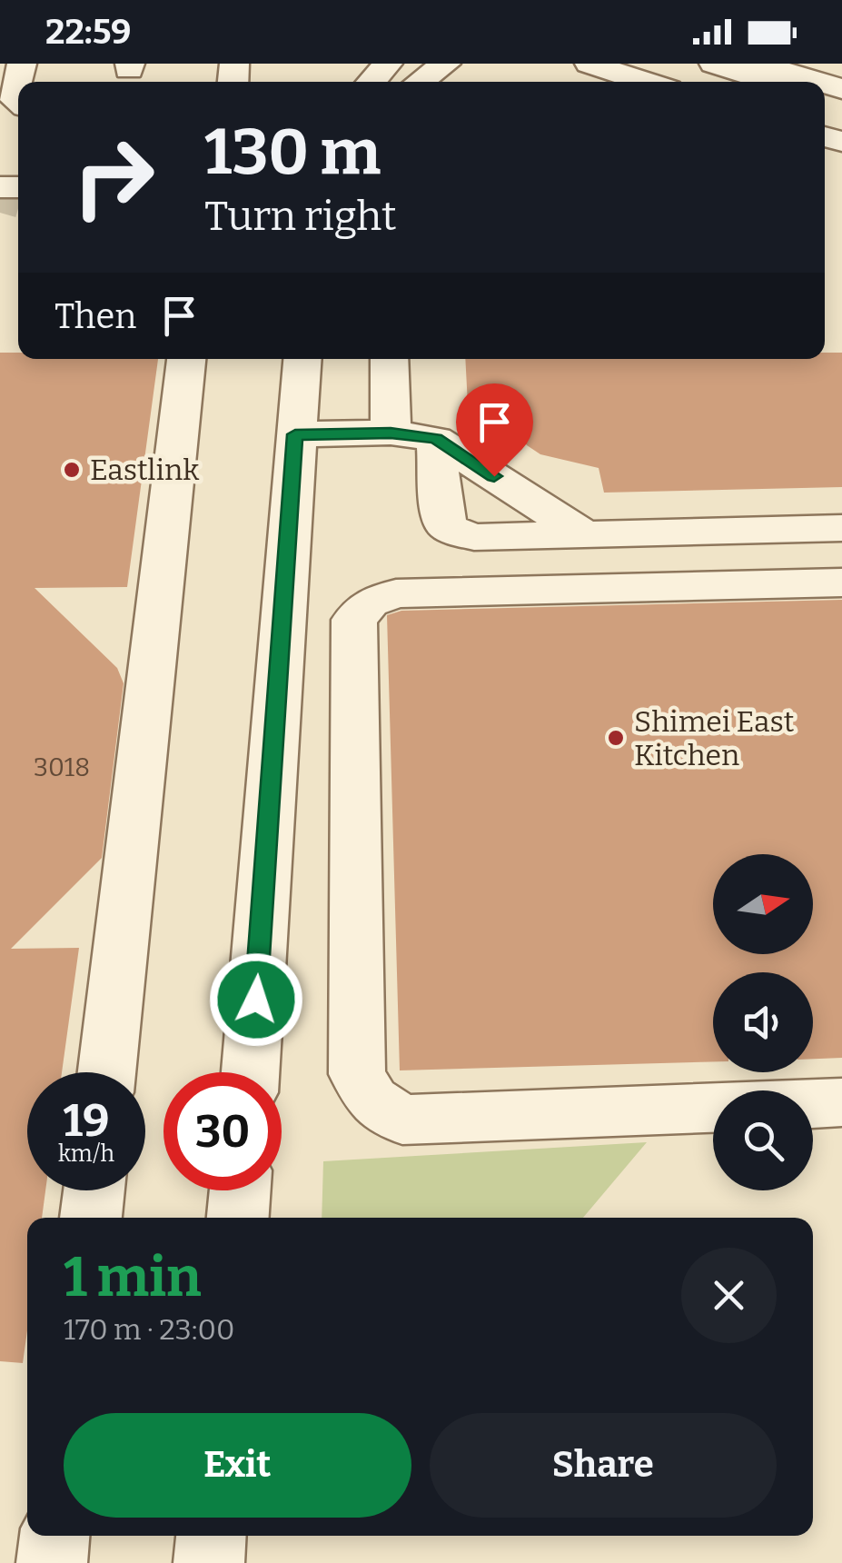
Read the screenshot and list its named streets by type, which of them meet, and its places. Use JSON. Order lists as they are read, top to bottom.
{
  "places": ["Eastlink", "Shimei East Kitchen"],
  "house_numbers": ["3018"],
  "north": "right",
  "page": {
    "status": "22:59",
    "turn": ["130 m", "Turn right"],
    "then": "Then",
    "speed": "19 km/h",
    "limit": "30",
    "heading": ["1 min", "170 m · 23:00"],
    "buttons": ["Exit", "Share"]
  }
}
